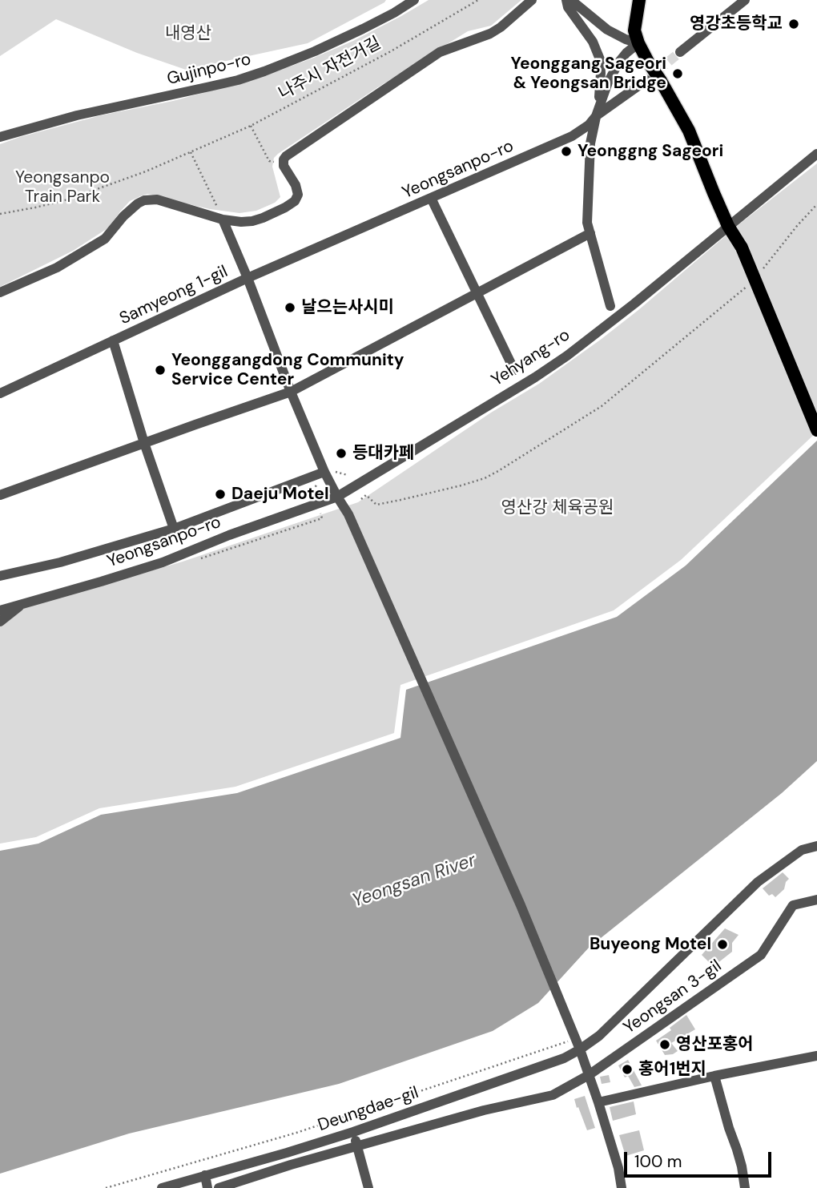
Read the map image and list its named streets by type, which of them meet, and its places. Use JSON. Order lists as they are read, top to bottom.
{
  "streets": {
    "street": [
      "Gujinpo-ro",
      "Yeongsanpo-ro",
      "Samyeong 1-gil",
      "Yehyang-ro",
      "Yeongsan 3-gil",
      "Deungdae-gil"
    ],
    "path": ["나주시 자전거길"]
  },
  "crossings": [
    ["Yeongsanpo-ro", "Samyeong 1-gil"],
    ["Yeongsanpo-ro", "Yehyang-ro"]
  ],
  "water": ["Yeongsan River"],
  "parks": ["내영산", "Yeongsanpo Train Park", "영산강 체육공원"],
  "places": [
    "영강초등학교",
    "Yeonggang Sageori & Yeongsan Bridge",
    "Yeonggng Sageori",
    "날으는사시미",
    "Yeonggangdong Community Service Center",
    "등대카페",
    "Daeju Motel",
    "Buyeong Motel",
    "영산포홍어",
    "홍어1번지"
  ],
  "scale_bar": "100 m"
}
